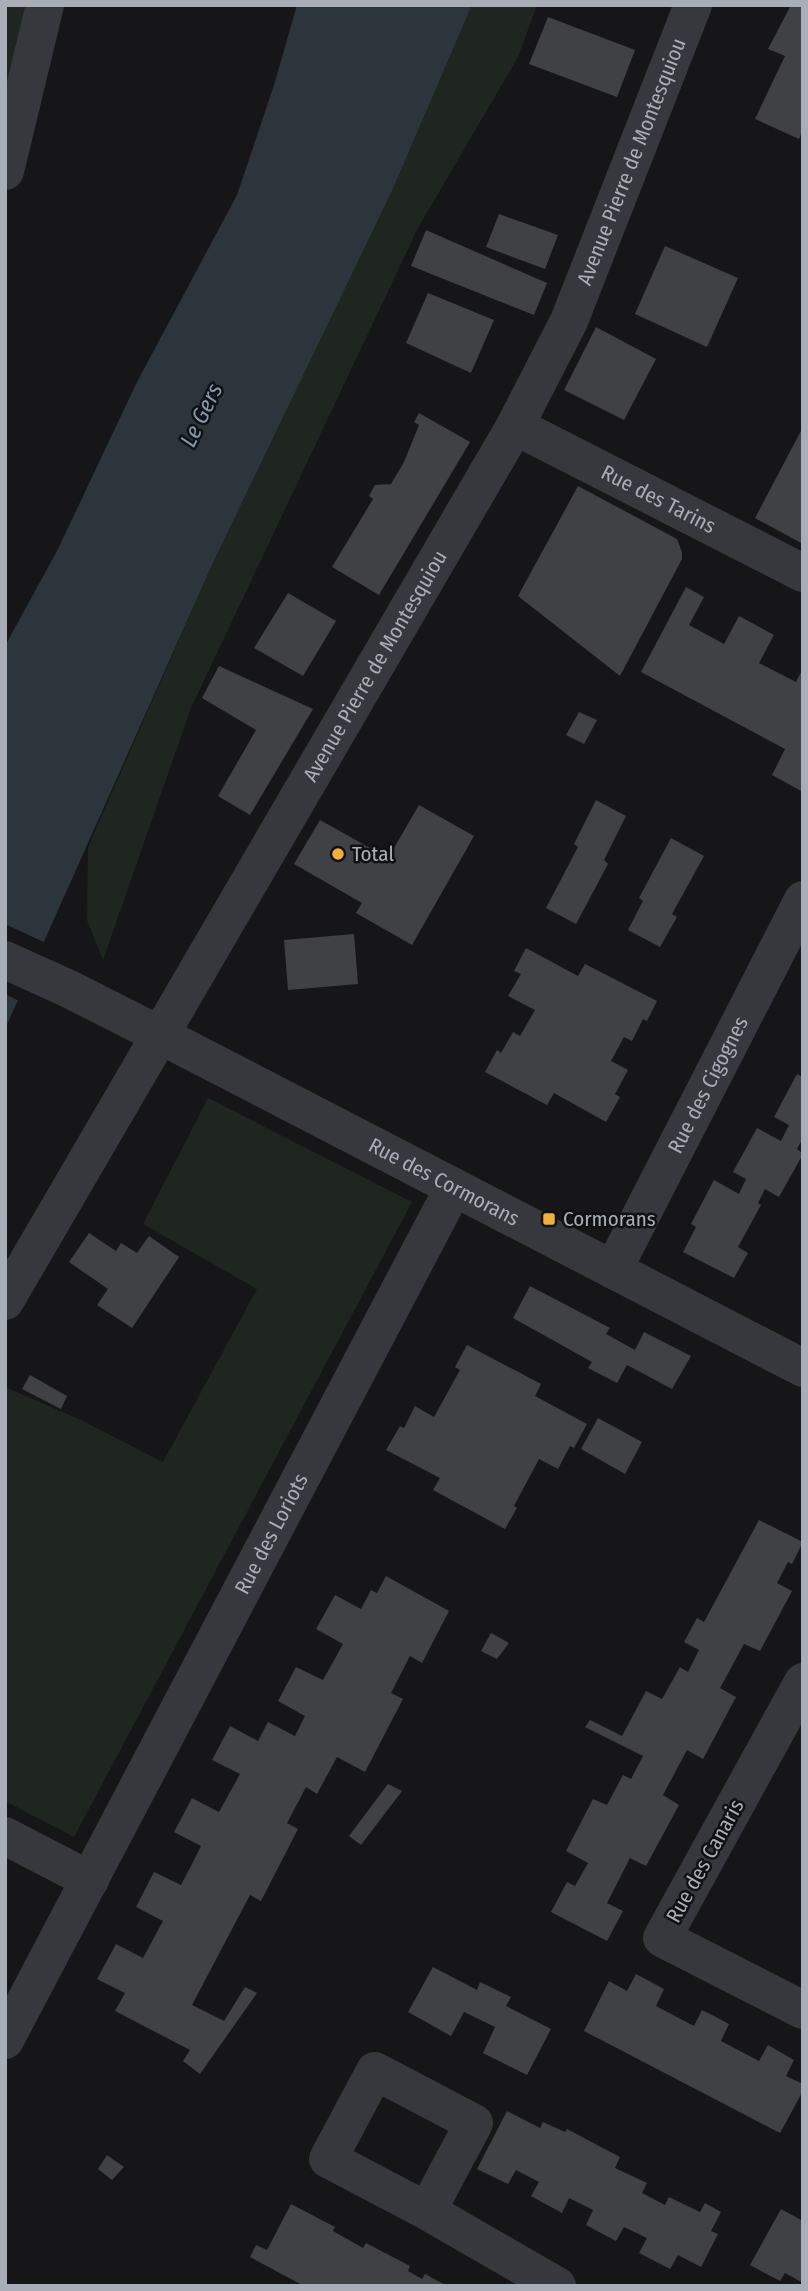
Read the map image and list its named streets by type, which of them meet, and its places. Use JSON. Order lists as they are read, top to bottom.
{
  "streets": {
    "street": [
      "Avenue Pierre de Montesquiou",
      "Rue des Tarins",
      "Rue des Cigognes",
      "Rue des Cormorans",
      "Rue des Loriots",
      "Rue des Canaris"
    ]
  },
  "crossings": [
    ["Avenue Pierre de Montesquiou", "Rue des Tarins"],
    ["Avenue Pierre de Montesquiou", "Rue des Cormorans"],
    ["Rue des Cigognes", "Rue des Cormorans"],
    ["Rue des Cormorans", "Rue des Loriots"]
  ],
  "water": ["Le Gers"],
  "places": {
    "other": ["Total"],
    "transit": ["Cormorans"]
  }
}
